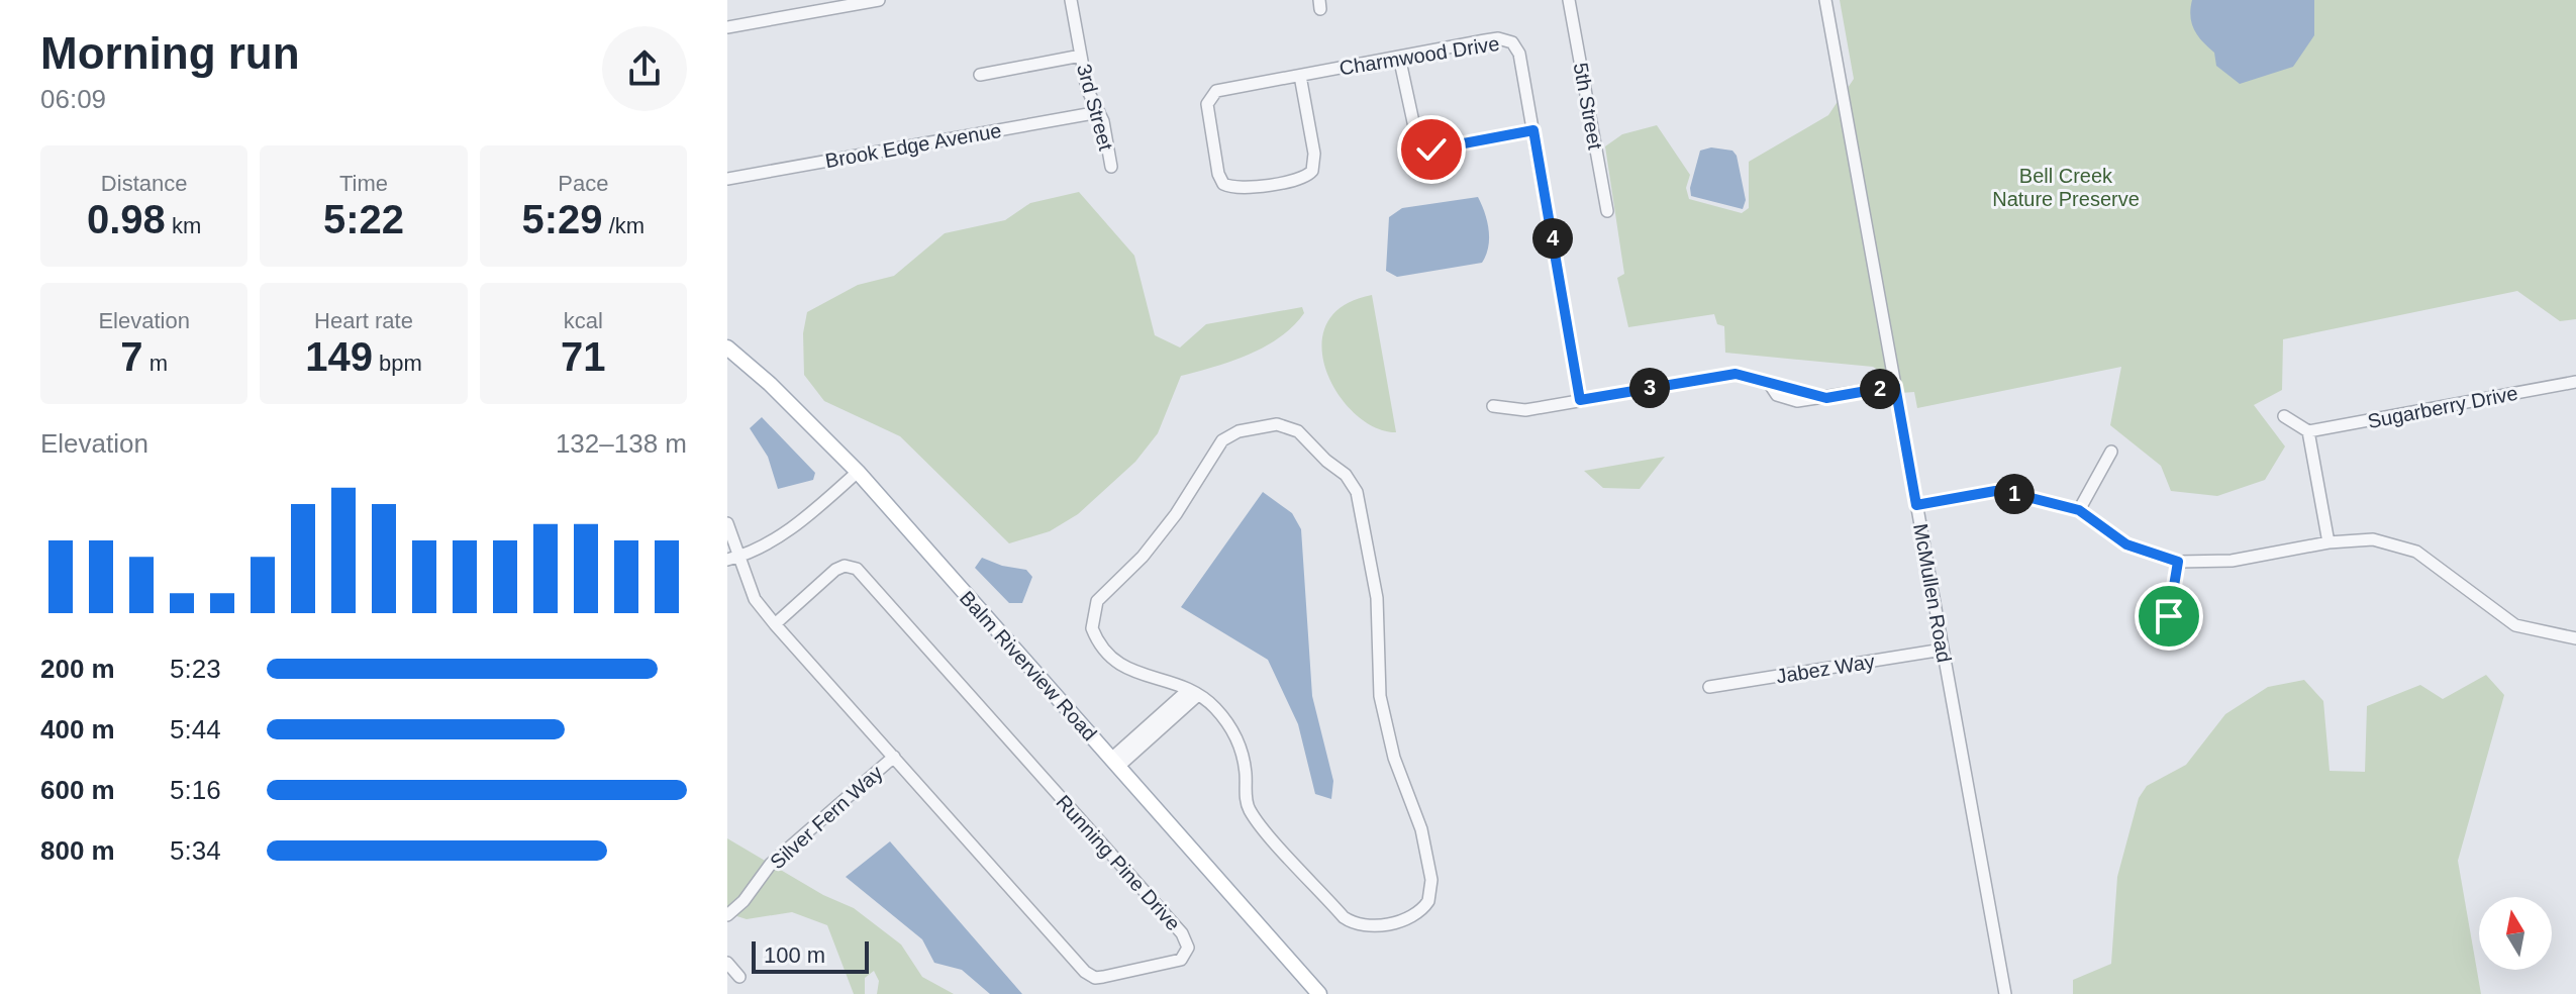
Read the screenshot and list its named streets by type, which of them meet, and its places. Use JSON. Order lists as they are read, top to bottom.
{
  "streets": {
    "main road": ["Balm Riverview Road"],
    "street": [
      "Charmwood Drive",
      "5th Street",
      "3rd Street",
      "Brook Edge Avenue",
      "Sugarberry Drive",
      "McMullen Road",
      "Jabez Way",
      "Silver Fern Way",
      "Running Pine Drive"
    ]
  },
  "crossings": [
    ["3rd Street", "Brook Edge Avenue"],
    ["McMullen Road", "Jabez Way"],
    ["Silver Fern Way", "Running Pine Drive"]
  ],
  "parks": ["Bell Creek Nature Preserve"],
  "scale_bar": "100 m",
  "north": "top",
  "page": {
    "heading": ["Morning run", "06:09"],
    "stats": [
      ["Distance", "0.98 km"],
      ["Time", "5:22"],
      ["Pace", "5:29 /km"],
      ["Elevation", "7 m"],
      ["Heart rate", "149 bpm"],
      ["kcal", "71"]
    ],
    "pins": [
      "4",
      "3",
      "2",
      "1"
    ],
    "chart": ["Elevation", "132–138 m"],
    "list": [
      {
        "name": "200 m",
        "note": "5:23"
      },
      {
        "name": "400 m",
        "note": "5:44"
      },
      {
        "name": "600 m",
        "note": "5:16"
      },
      {
        "name": "800 m",
        "note": "5:34"
      }
    ],
    "scale": "100 m"
  }
}
